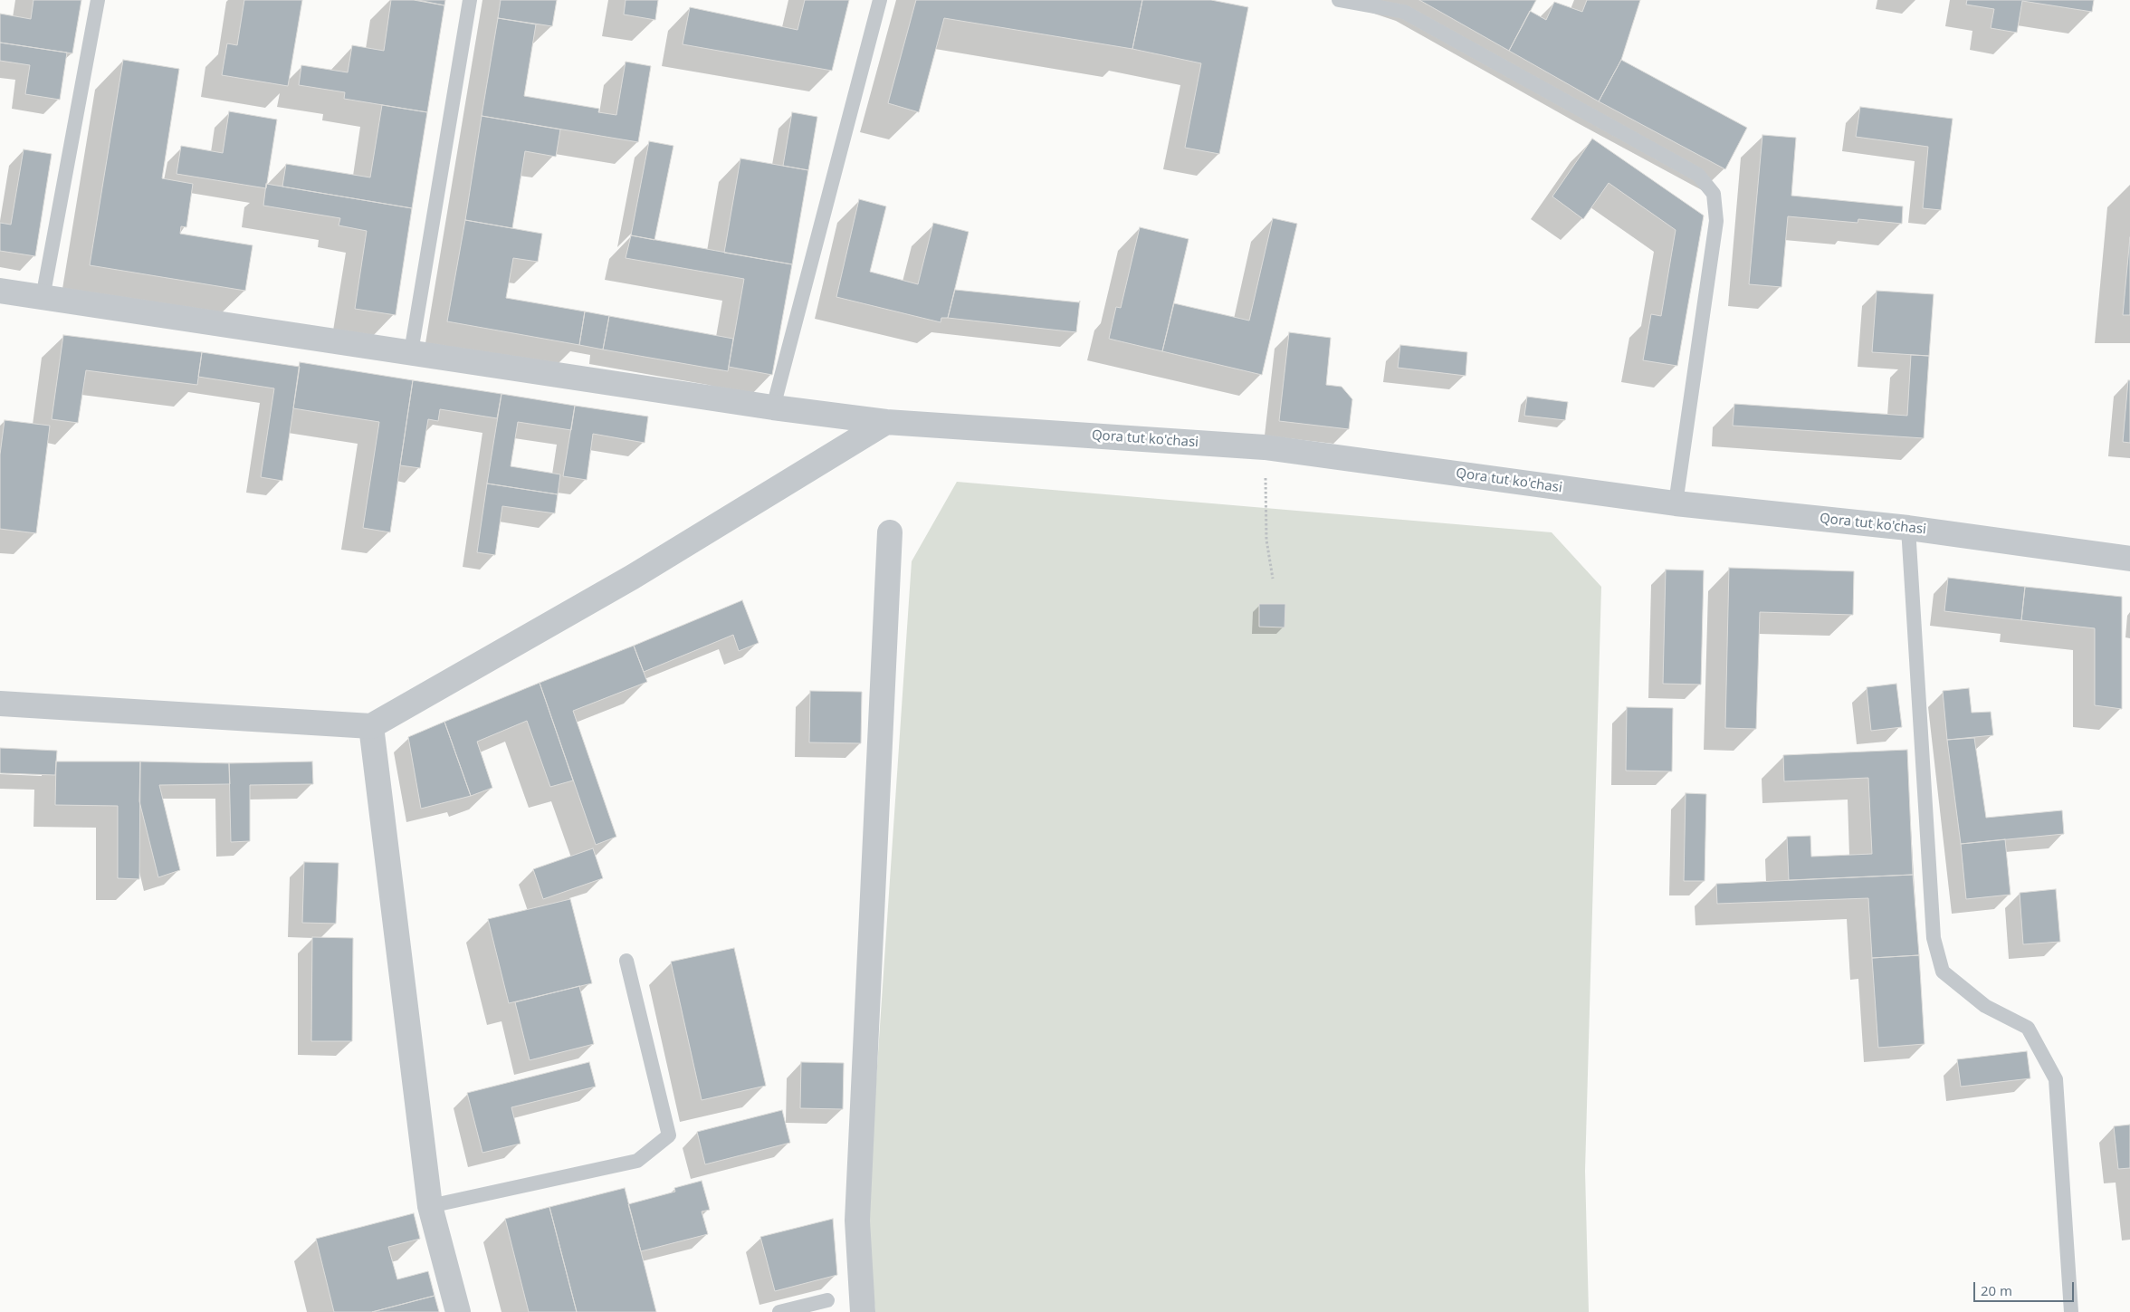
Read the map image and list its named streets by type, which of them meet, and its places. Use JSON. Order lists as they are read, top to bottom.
{
  "streets": {
    "street": ["Qora tut ko'chasi"]
  },
  "scale_bar": "20 m"
}
